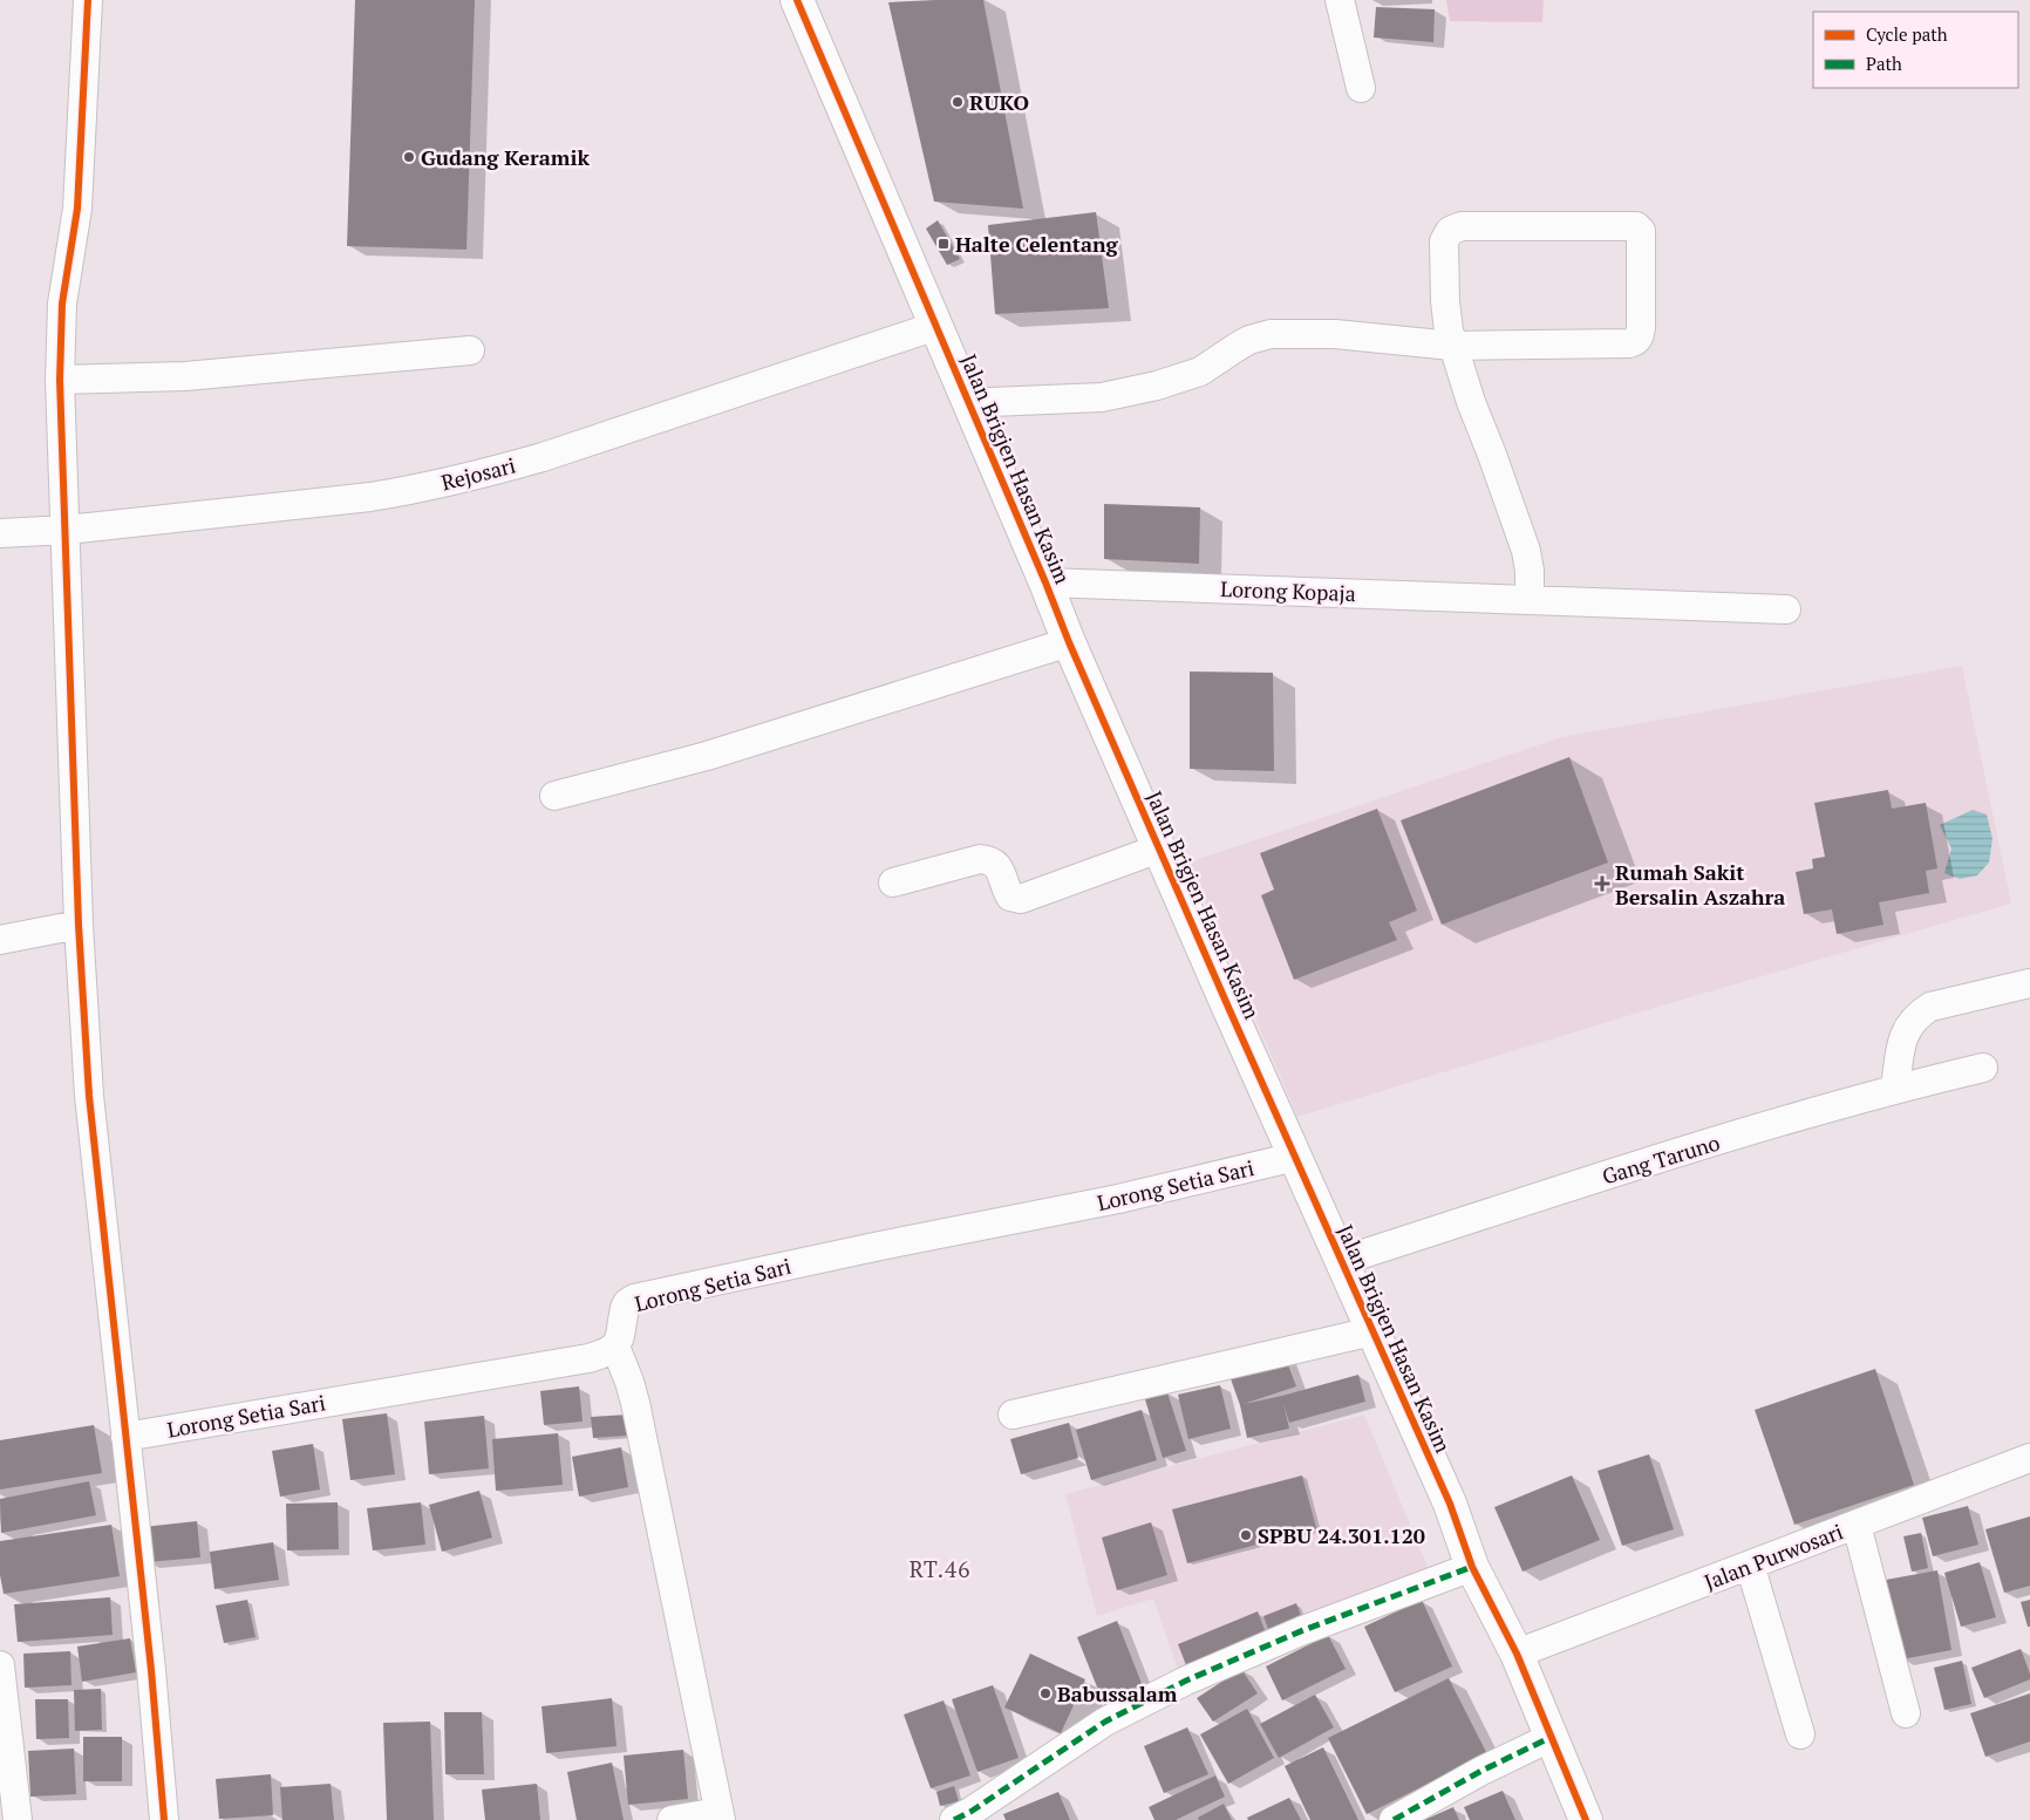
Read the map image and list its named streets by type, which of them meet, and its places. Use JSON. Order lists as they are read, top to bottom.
{
  "streets": {
    "street": [
      "Jalan Brigjen Hasan Kasim",
      "Rejosari",
      "Lorong Kopaja",
      "Gang Taruno",
      "Lorong Setia Sari",
      "Jalan Purwosari"
    ]
  },
  "crossings": [
    ["Jalan Brigjen Hasan Kasim", "Rejosari"],
    ["Jalan Brigjen Hasan Kasim", "Lorong Kopaja"],
    ["Jalan Brigjen Hasan Kasim", "Gang Taruno"],
    ["Jalan Brigjen Hasan Kasim", "Lorong Setia Sari"],
    ["Jalan Brigjen Hasan Kasim", "Jalan Purwosari"]
  ],
  "districts": ["RT.46"],
  "places": {
    "other": [
      "RUKO",
      "Gudang Keramik",
      "SPBU 24.301.120",
      "Babussalam"
    ],
    "transit": ["Halte Celentang"],
    "health": ["Rumah Sakit Bersalin Aszahra"]
  },
  "legend": ["Cycle path", "Path"]
}
